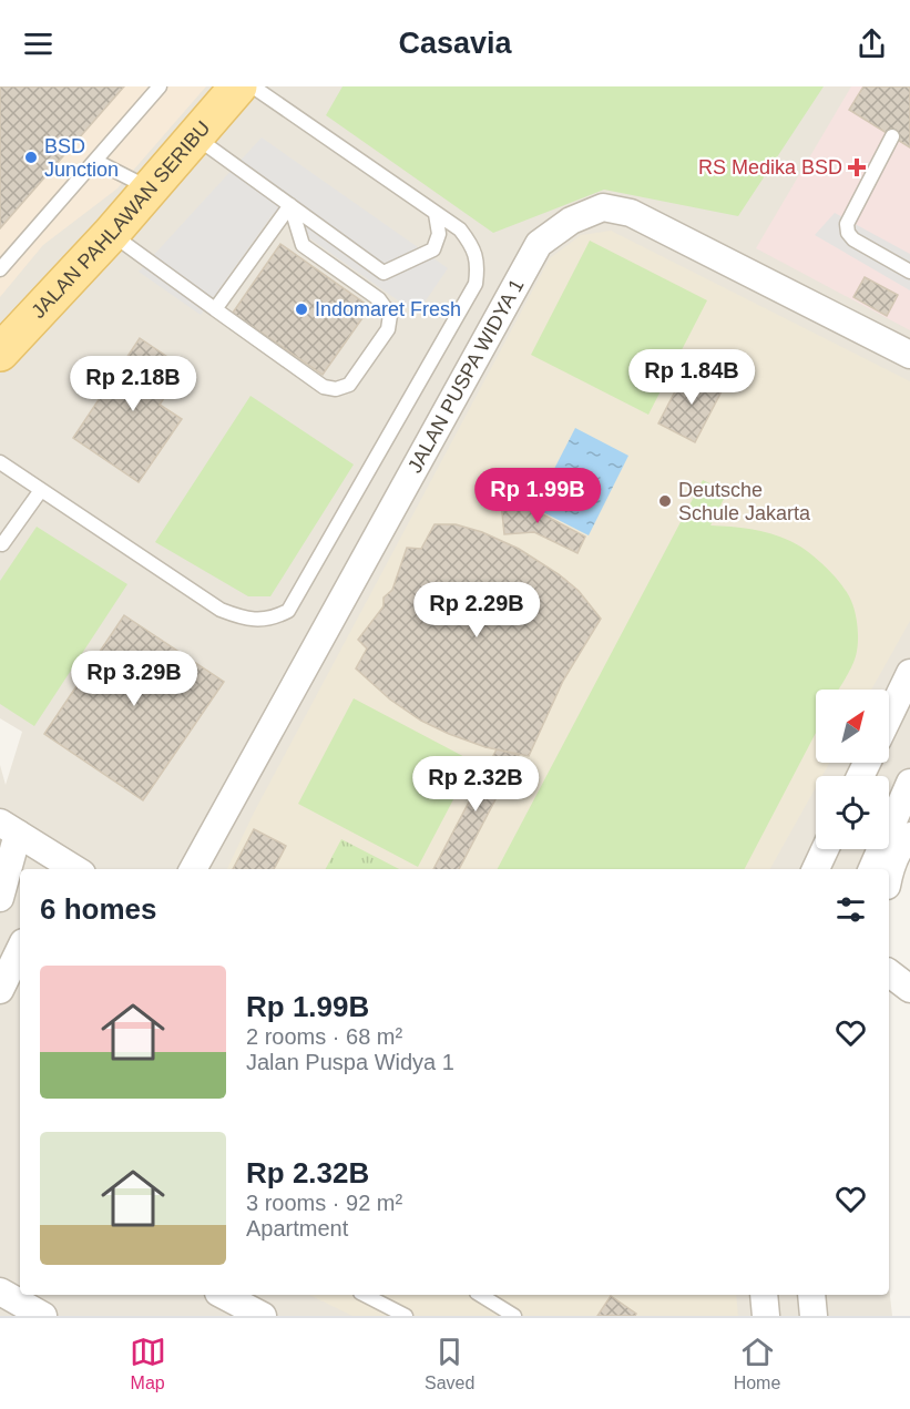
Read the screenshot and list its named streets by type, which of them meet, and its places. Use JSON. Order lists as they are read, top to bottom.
{
  "streets": {
    "main road": ["JALAN PAHLAWAN SERIBU"],
    "street": ["JALAN PUSPA WIDYA 1"]
  },
  "places": {
    "other": ["BSD Junction", "Indomaret Fresh", "Deutsche Schule Jakarta"],
    "health": ["RS Medika BSD"]
  },
  "north": "top right",
  "page": {
    "header": "Casavia",
    "price": [
      "Rp 1.84B",
      "Rp 2.18B",
      "Rp 1.99B",
      "Rp 2.29B",
      "Rp 3.29B",
      "Rp 2.32B"
    ],
    "heading": "6 homes",
    "list": [
      {
        "name": "Rp 1.99B",
        "note": "2 rooms · 68 m² · Jalan Puspa Widya 1"
      },
      {
        "name": "Rp 2.32B",
        "note": "3 rooms · 92 m² · Apartment"
      }
    ],
    "tabs": ["Map", "Saved", "Home"]
  }
}
